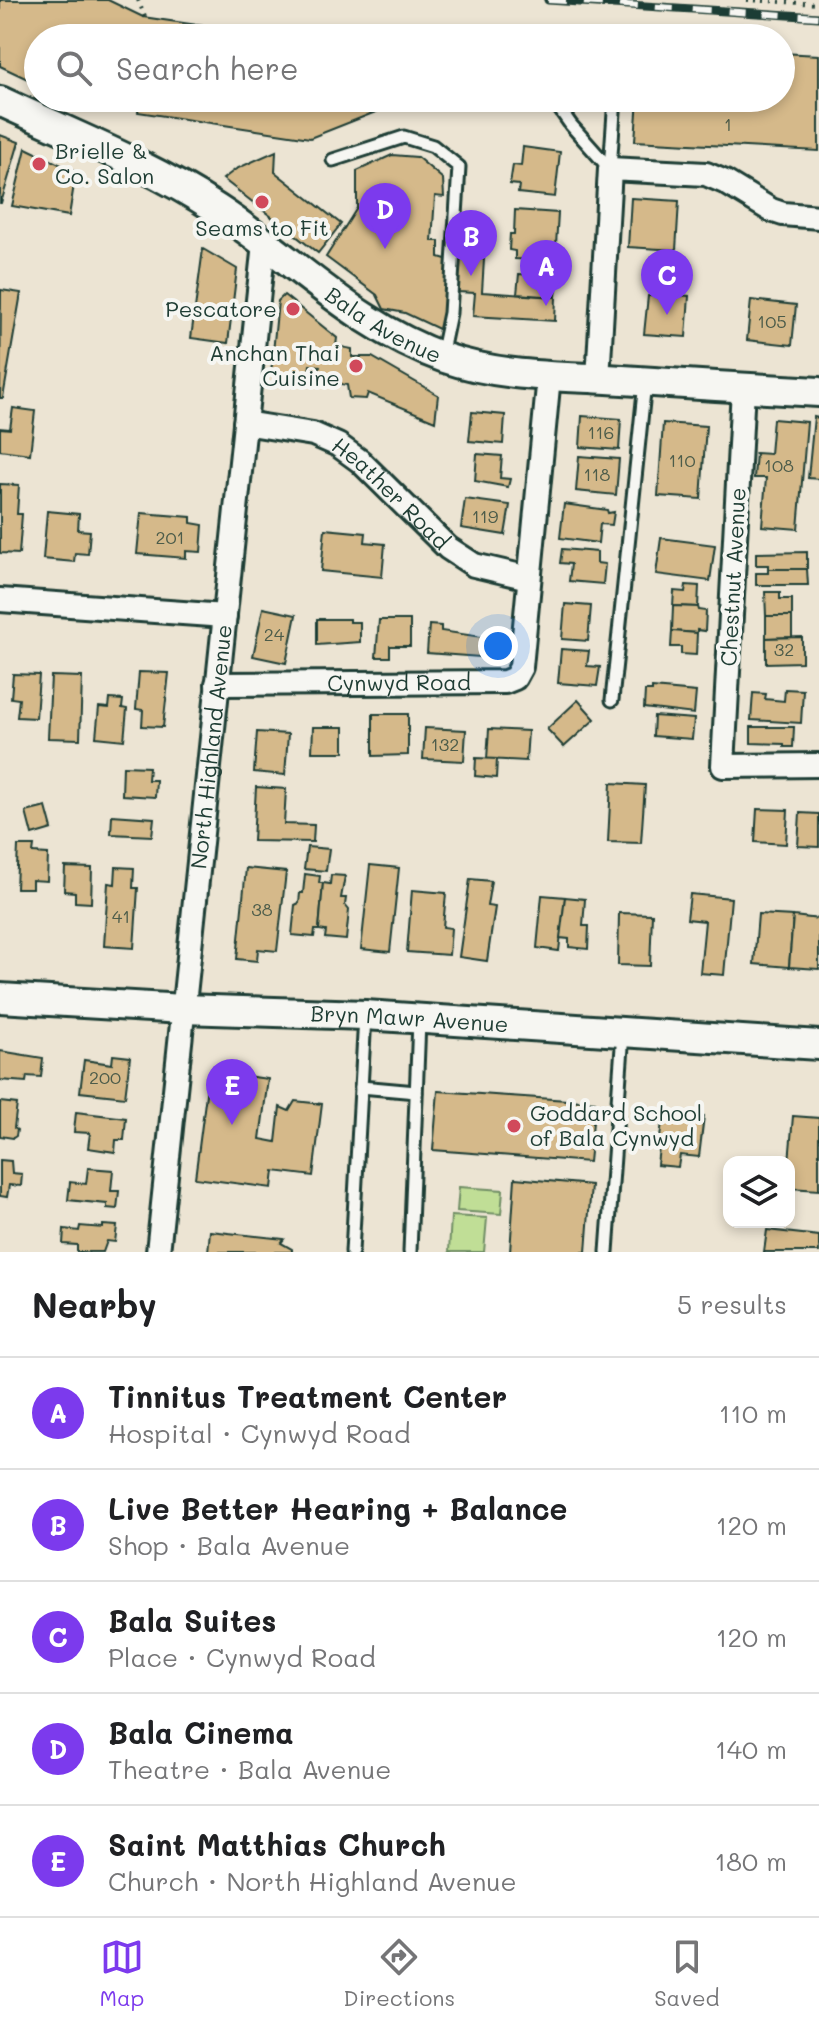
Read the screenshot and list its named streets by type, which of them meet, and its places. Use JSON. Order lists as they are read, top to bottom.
{
  "streets": {
    "street": [
      "Bala Avenue",
      "Heather Road",
      "Chestnut Avenue",
      "Cynwyd Road",
      "North Highland Avenue",
      "Bryn Mawr Avenue"
    ]
  },
  "crossings": [
    ["Bala Avenue", "Chestnut Avenue"],
    ["Bala Avenue", "Cynwyd Road"],
    ["Bala Avenue", "North Highland Avenue"],
    ["Heather Road", "Cynwyd Road"],
    ["Heather Road", "North Highland Avenue"],
    ["Cynwyd Road", "North Highland Avenue"],
    ["North Highland Avenue", "Bryn Mawr Avenue"]
  ],
  "places": [
    "Brielle & Co. Salon",
    "Seams to Fit",
    "Pescatore",
    "Anchan Thai Cuisine",
    "Goddard School of Bala Cynwyd"
  ],
  "house_numbers": [
    "1",
    "105",
    "116",
    "110",
    "108",
    "118",
    "119",
    "201",
    "24",
    "32",
    "132",
    "38",
    "41",
    "200"
  ],
  "page": {
    "search": "Search here",
    "pins": [
      "D",
      "B",
      "A",
      "C",
      "E"
    ],
    "heading": ["Nearby", "5 results"],
    "list": [
      {
        "mark": "A",
        "name": "Tinnitus Treatment Center",
        "note": "Hospital · Cynwyd Road",
        "value": "110 m"
      },
      {
        "mark": "B",
        "name": "Live Better Hearing + Balance",
        "note": "Shop · Bala Avenue",
        "value": "120 m"
      },
      {
        "mark": "C",
        "name": "Bala Suites",
        "note": "Place · Cynwyd Road",
        "value": "120 m"
      },
      {
        "mark": "D",
        "name": "Bala Cinema",
        "note": "Theatre · Bala Avenue",
        "value": "140 m"
      },
      {
        "mark": "E",
        "name": "Saint Matthias Church",
        "note": "Church · North Highland Avenue",
        "value": "180 m"
      }
    ],
    "nav": ["Map", "Directions", "Saved"]
  }
}
